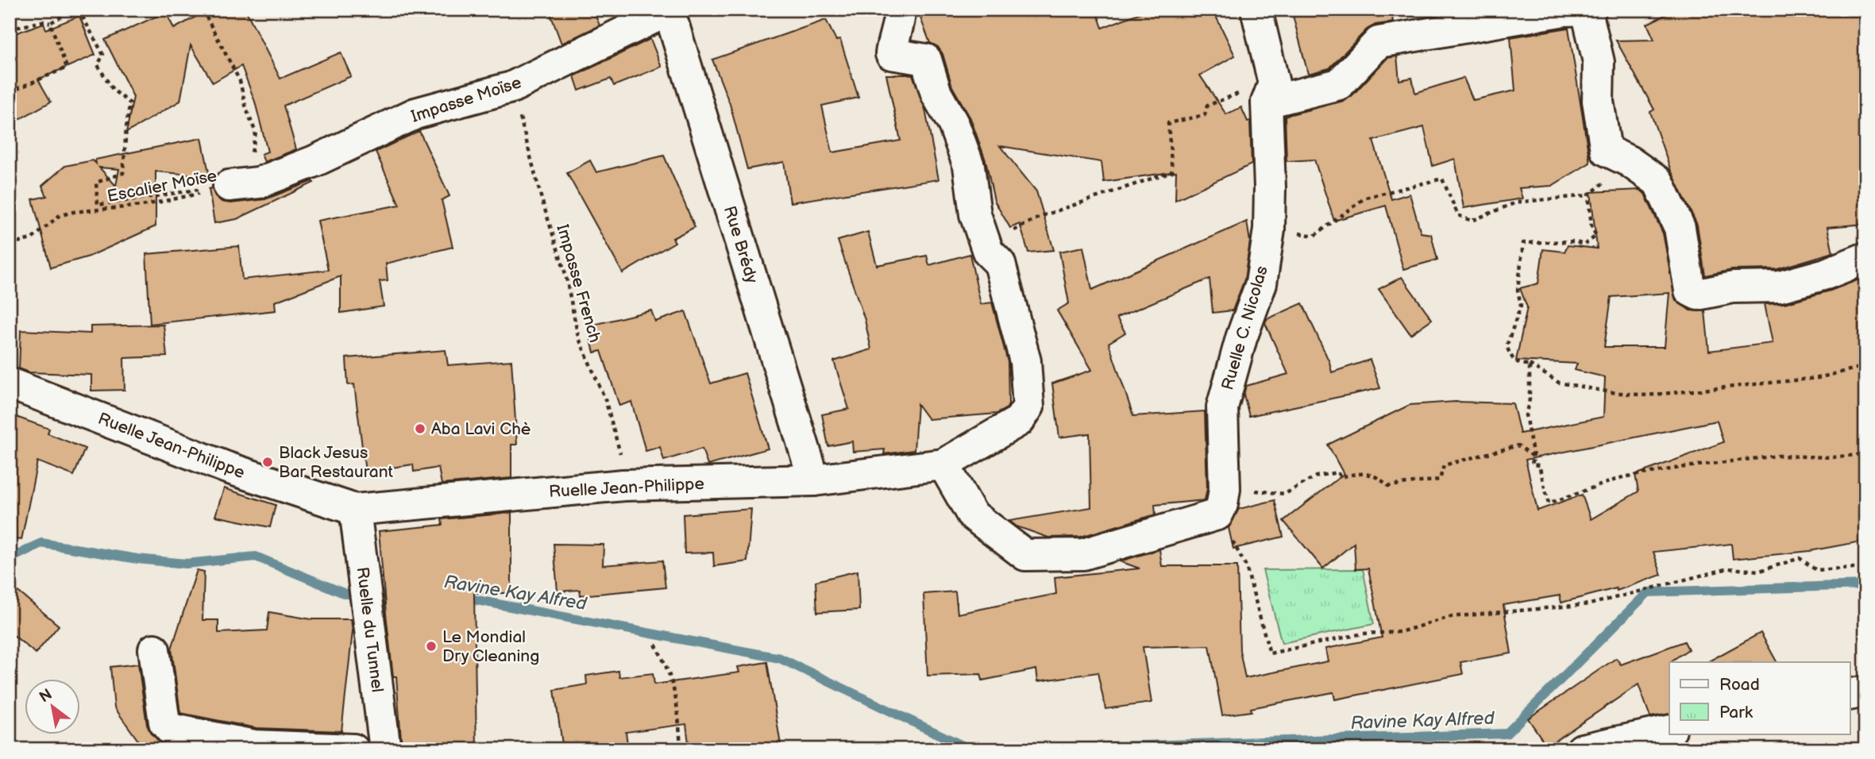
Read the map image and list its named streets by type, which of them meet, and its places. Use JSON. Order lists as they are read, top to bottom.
{
  "streets": {
    "street": [
      "Impasse Moïse",
      "Rue Brédy",
      "Ruelle C. Nicolas",
      "Ruelle Jean-Philippe",
      "Ruelle du Tunnel"
    ],
    "path": ["Escalier Moïse", "Impasse French"]
  },
  "crossings": [
    ["Impasse Moïse", "Escalier Moïse"],
    ["Impasse Moïse", "Rue Brédy"],
    ["Impasse Moïse", "Impasse French"],
    ["Rue Brédy", "Ruelle Jean-Philippe"],
    ["Impasse French", "Ruelle Jean-Philippe"],
    ["Ruelle Jean-Philippe", "Ruelle du Tunnel"]
  ],
  "water": ["Ravine Kay Alfred"],
  "places": ["Aba Lavi Chè", "Black Jesus Bar Restaurant", "Le Mondial Dry Cleaning"],
  "legend": ["Road", "Park"],
  "north": "top left"
}
